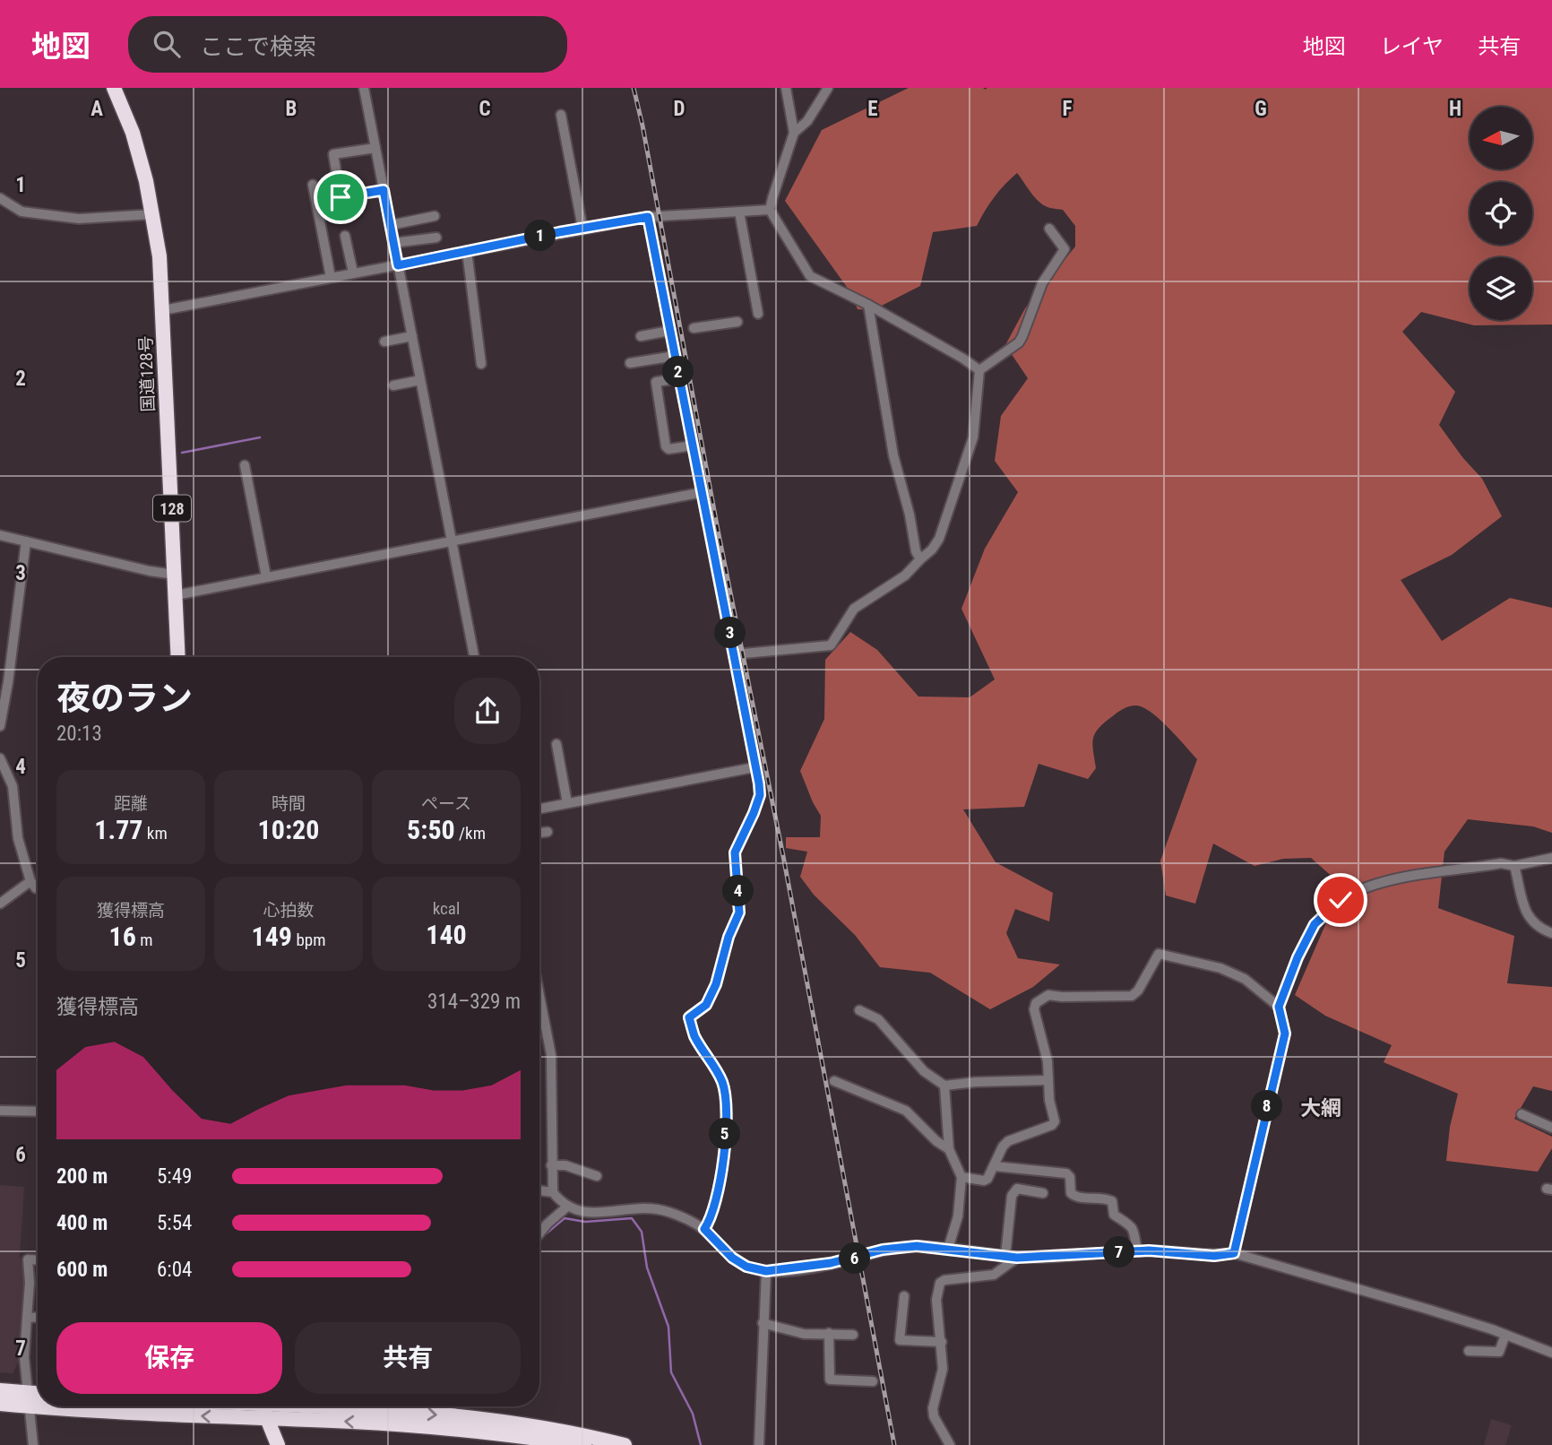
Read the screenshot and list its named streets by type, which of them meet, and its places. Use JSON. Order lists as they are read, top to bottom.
{
  "streets": {
    "highway": ["国道128号", "128"]
  },
  "districts": ["大網"],
  "north": "left",
  "page": {
    "header": "地図",
    "search": "ここで検索",
    "nav": ["地図", "レイヤ", "共有"],
    "pins": [
      "1",
      "2",
      "3",
      "4",
      "8",
      "5",
      "7",
      "6"
    ],
    "heading": ["夜のラン", "20:13"],
    "stats": [
      ["距離", "1.77 km"],
      ["時間", "10:20"],
      ["ペース", "5:50 /km"],
      ["獲得標高", "16 m"],
      ["心拍数", "149 bpm"],
      ["kcal", "140"]
    ],
    "chart": ["獲得標高", "314–329 m"],
    "list": [
      {
        "name": "200 m",
        "note": "5:49"
      },
      {
        "name": "400 m",
        "note": "5:54"
      },
      {
        "name": "600 m",
        "note": "6:04"
      }
    ],
    "buttons": ["保存", "共有"]
  },
  "grid": {
    "columns": [
      "A",
      "B",
      "C",
      "D",
      "E",
      "F",
      "G",
      "H"
    ],
    "rows": [
      "1",
      "2",
      "3",
      "4",
      "5",
      "6",
      "7"
    ]
  }
}
